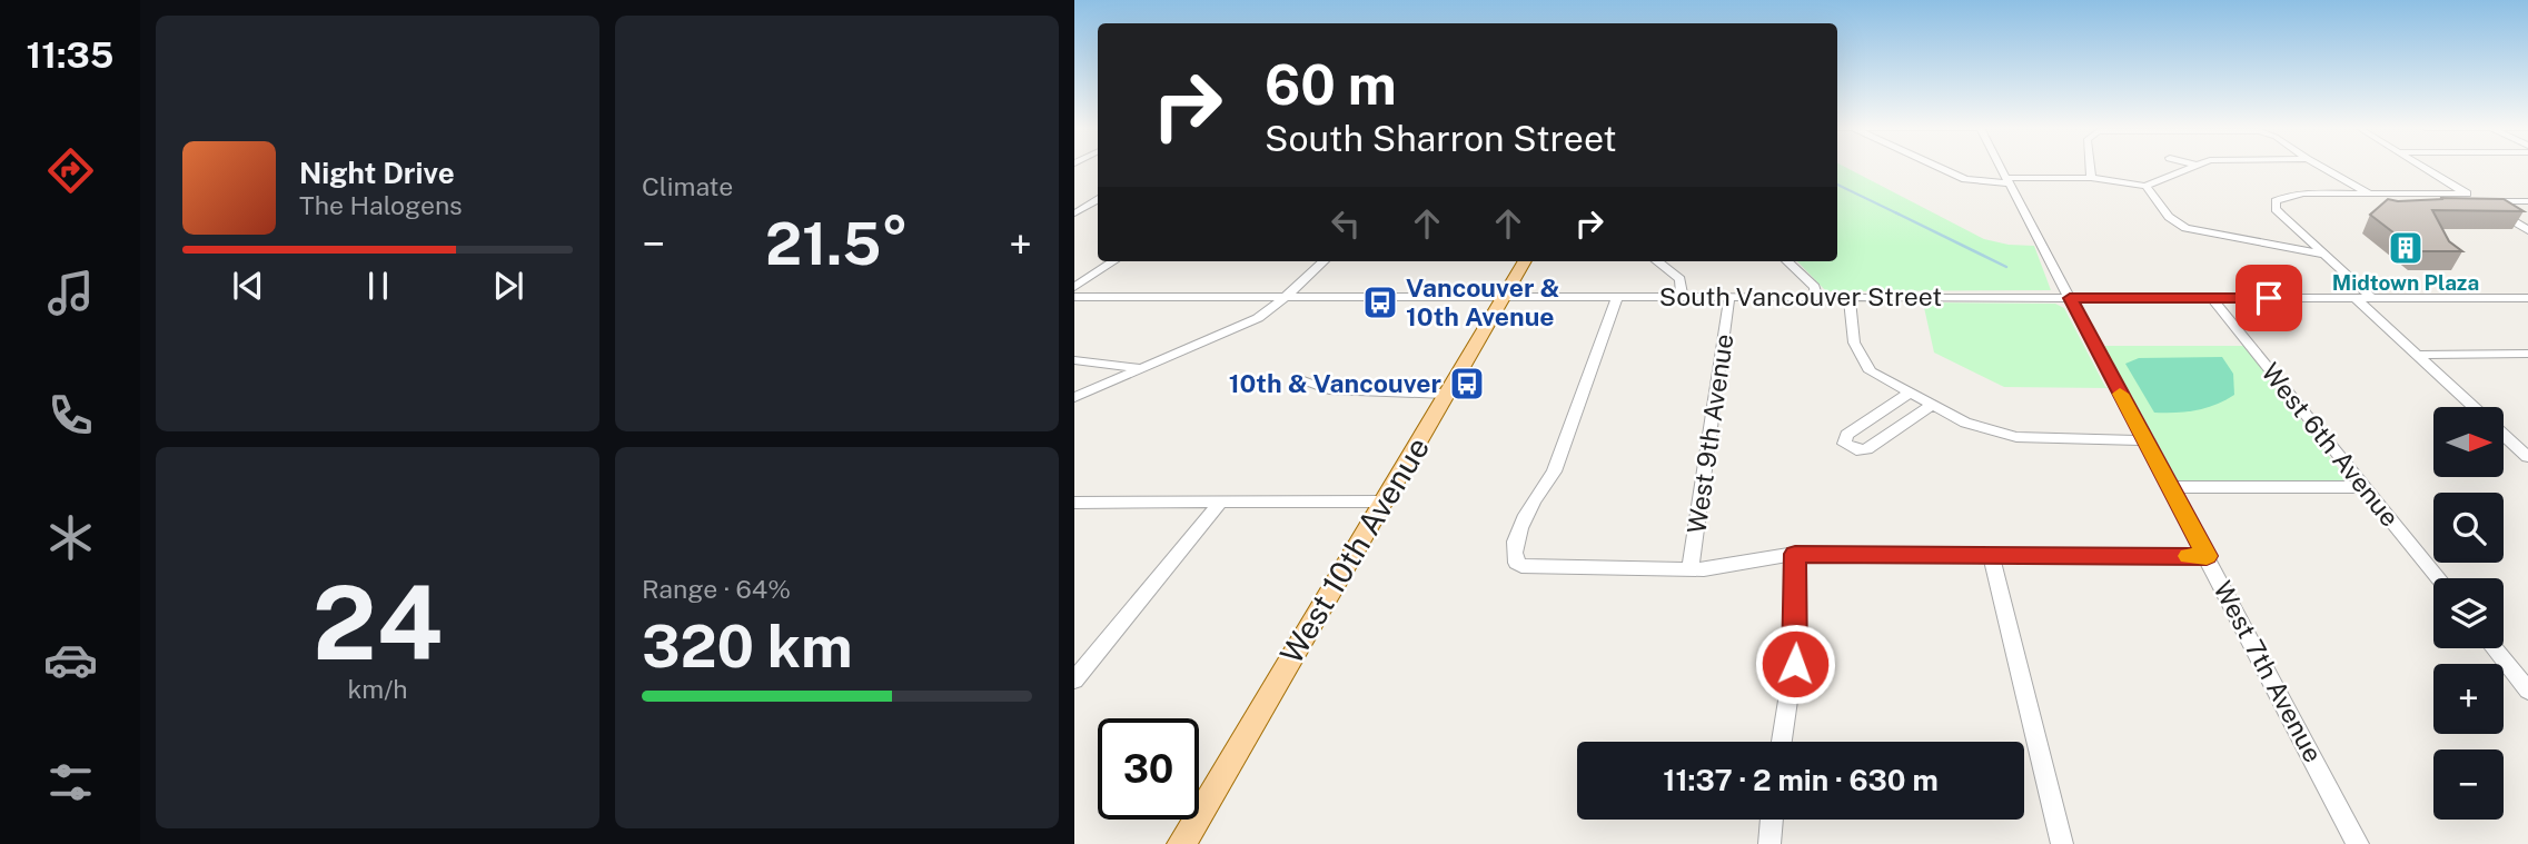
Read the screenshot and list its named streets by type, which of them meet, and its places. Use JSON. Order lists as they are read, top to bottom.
{
  "streets": {
    "main road": ["West 10th Avenue"],
    "street": [
      "South Vancouver Street",
      "West 9th Avenue",
      "West 6th Avenue",
      "West 7th Avenue"
    ]
  },
  "crossings": [
    ["South Vancouver Street", "West 9th Avenue"],
    ["South Vancouver Street", "West 6th Avenue"],
    ["South Vancouver Street", "West 10th Avenue"],
    ["South Vancouver Street", "West 7th Avenue"]
  ],
  "places": {
    "building": ["Midtown Plaza"],
    "bus stop": ["Vancouver & 10th Avenue", "10th & Vancouver"]
  },
  "north": "right",
  "page": {
    "tabs": "11:35",
    "tile": [
      "Climate",
      ["24", "km/h"],
      ["Range · 64%", "320 km"]
    ],
    "turn": ["60 m", "South Sharron Street"],
    "song": ["Night Drive", "The Halogens"],
    "heat": ["−", "21.5°", "+"],
    "map_buttons": ["+", "−"],
    "limit": "30",
    "trip": "11:37 · 2 min · 630 m"
  }
}
